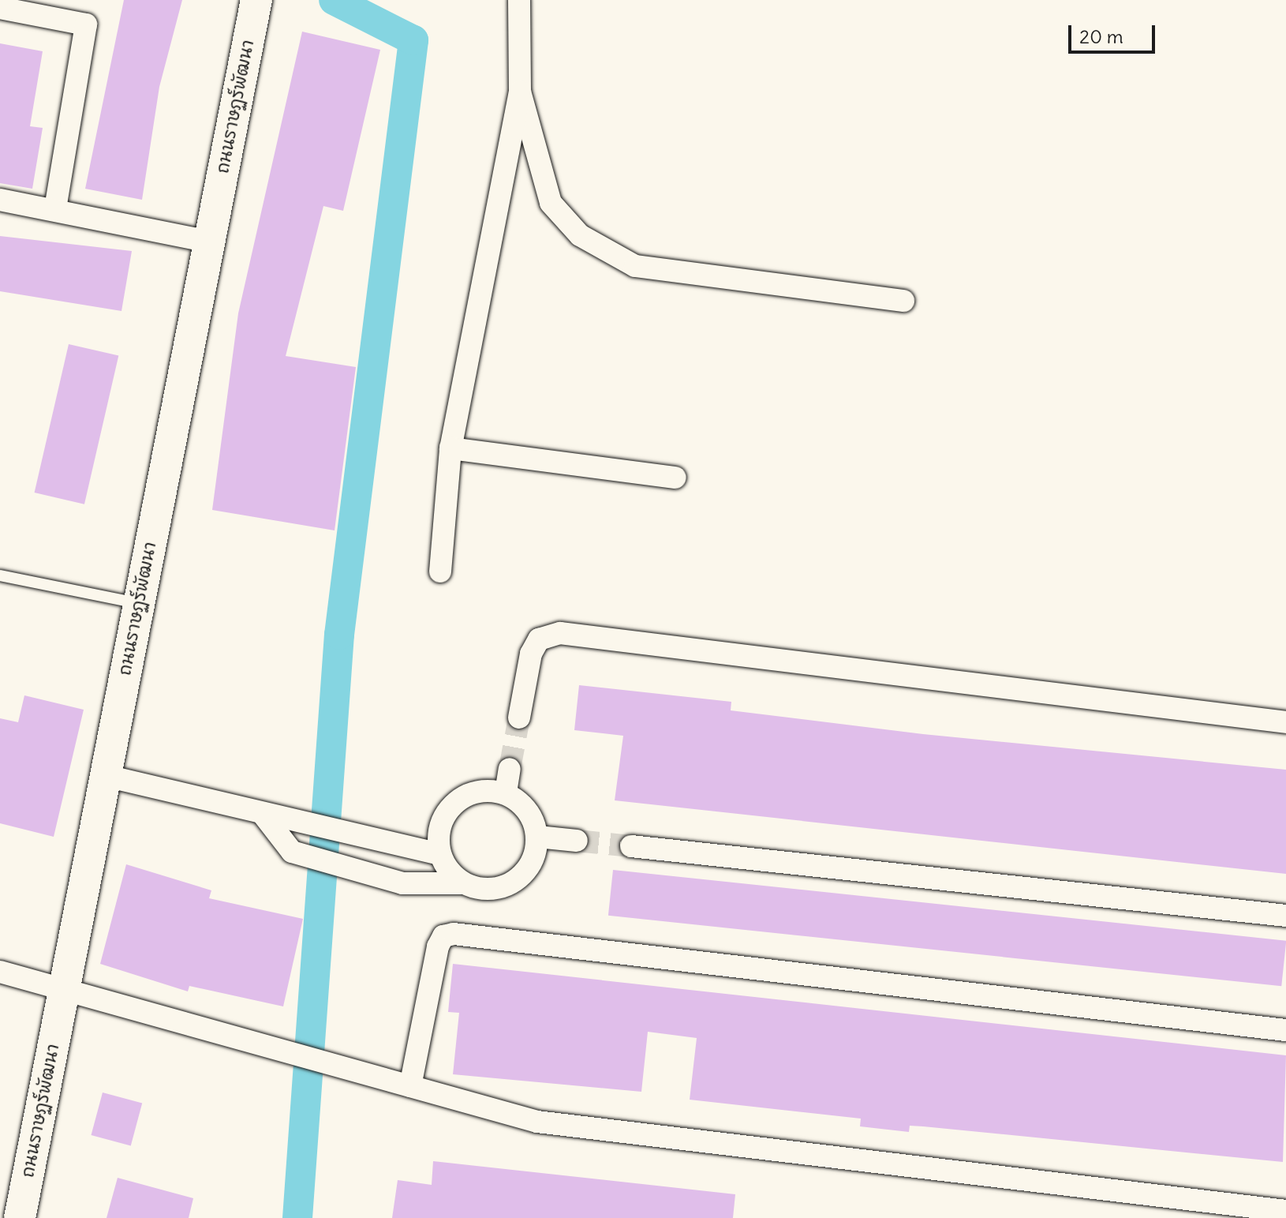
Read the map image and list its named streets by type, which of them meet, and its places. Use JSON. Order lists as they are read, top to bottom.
{
  "streets": {
    "street": ["ถนนราษฏร์พัฒนา"]
  },
  "scale_bar": "20 m"
}
